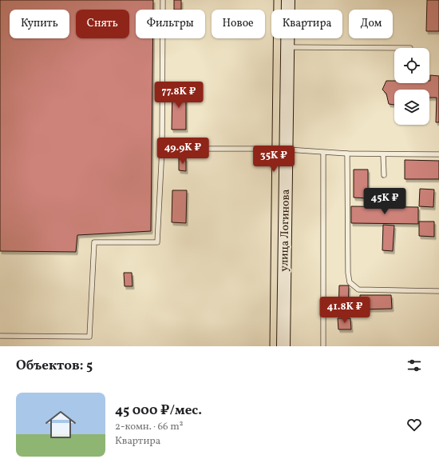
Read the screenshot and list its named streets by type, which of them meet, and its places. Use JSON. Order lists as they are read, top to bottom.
{
  "streets": {
    "street": ["улица Логинова"]
  },
  "page": {
    "chip": [
      "Купить",
      "Снять",
      "Фильтры",
      "Новое",
      "Квартира",
      "Дом"
    ],
    "price": [
      "77.8K ₽",
      "49.9K ₽",
      "35K ₽",
      "45K ₽",
      "41.8K ₽"
    ],
    "heading": "Объектов: 5",
    "list": [
      {
        "name": "45 000 ₽/мес.",
        "note": "2-комн. · 66 m² · Квартира"
      }
    ]
  }
}
